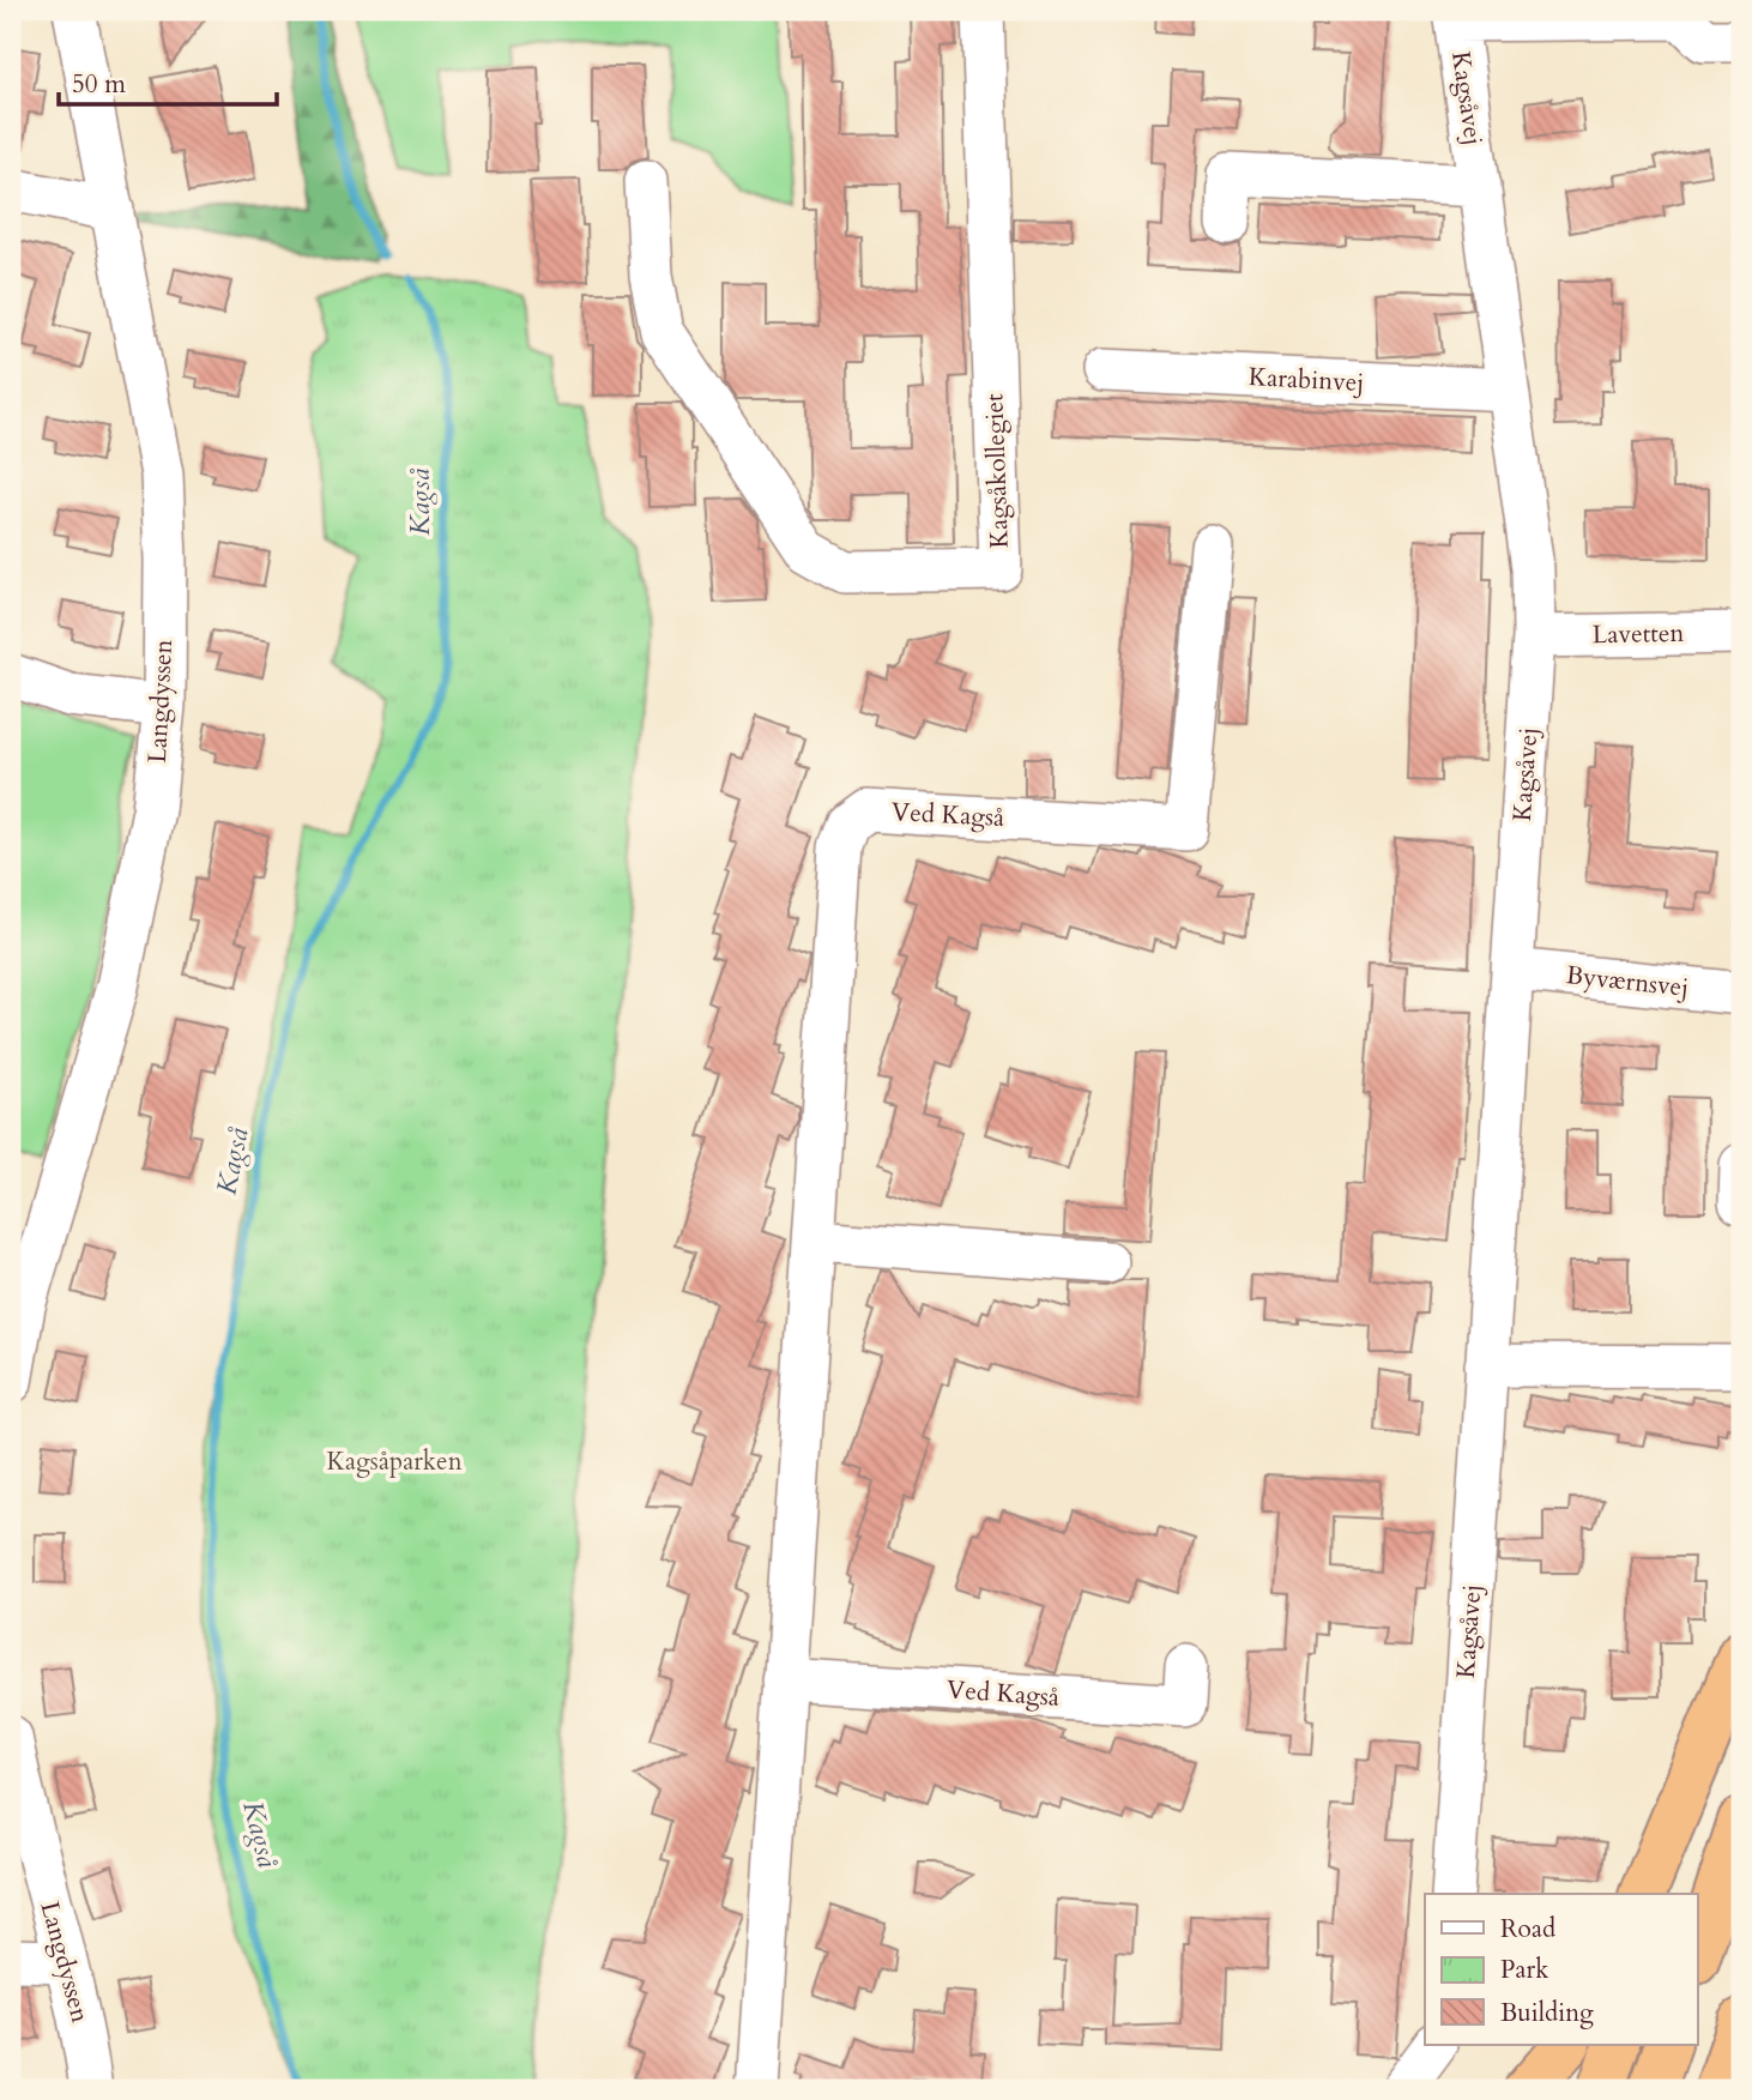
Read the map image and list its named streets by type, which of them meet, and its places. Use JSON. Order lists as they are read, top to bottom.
{
  "streets": {
    "street": [
      "Kagsåvej",
      "Karabinvej",
      "Kagsåkollegiet",
      "Lavetten",
      "Langdyssen",
      "Ved Kagså",
      "Byværnsvej"
    ]
  },
  "crossings": [
    ["Kagsåvej", "Karabinvej"],
    ["Kagsåvej", "Lavetten"],
    ["Kagsåvej", "Byværnsvej"]
  ],
  "water": ["Kagså"],
  "parks": ["Kagsåparken"],
  "legend": ["Road", "Park", "Building"],
  "scale_bar": "50 m"
}
